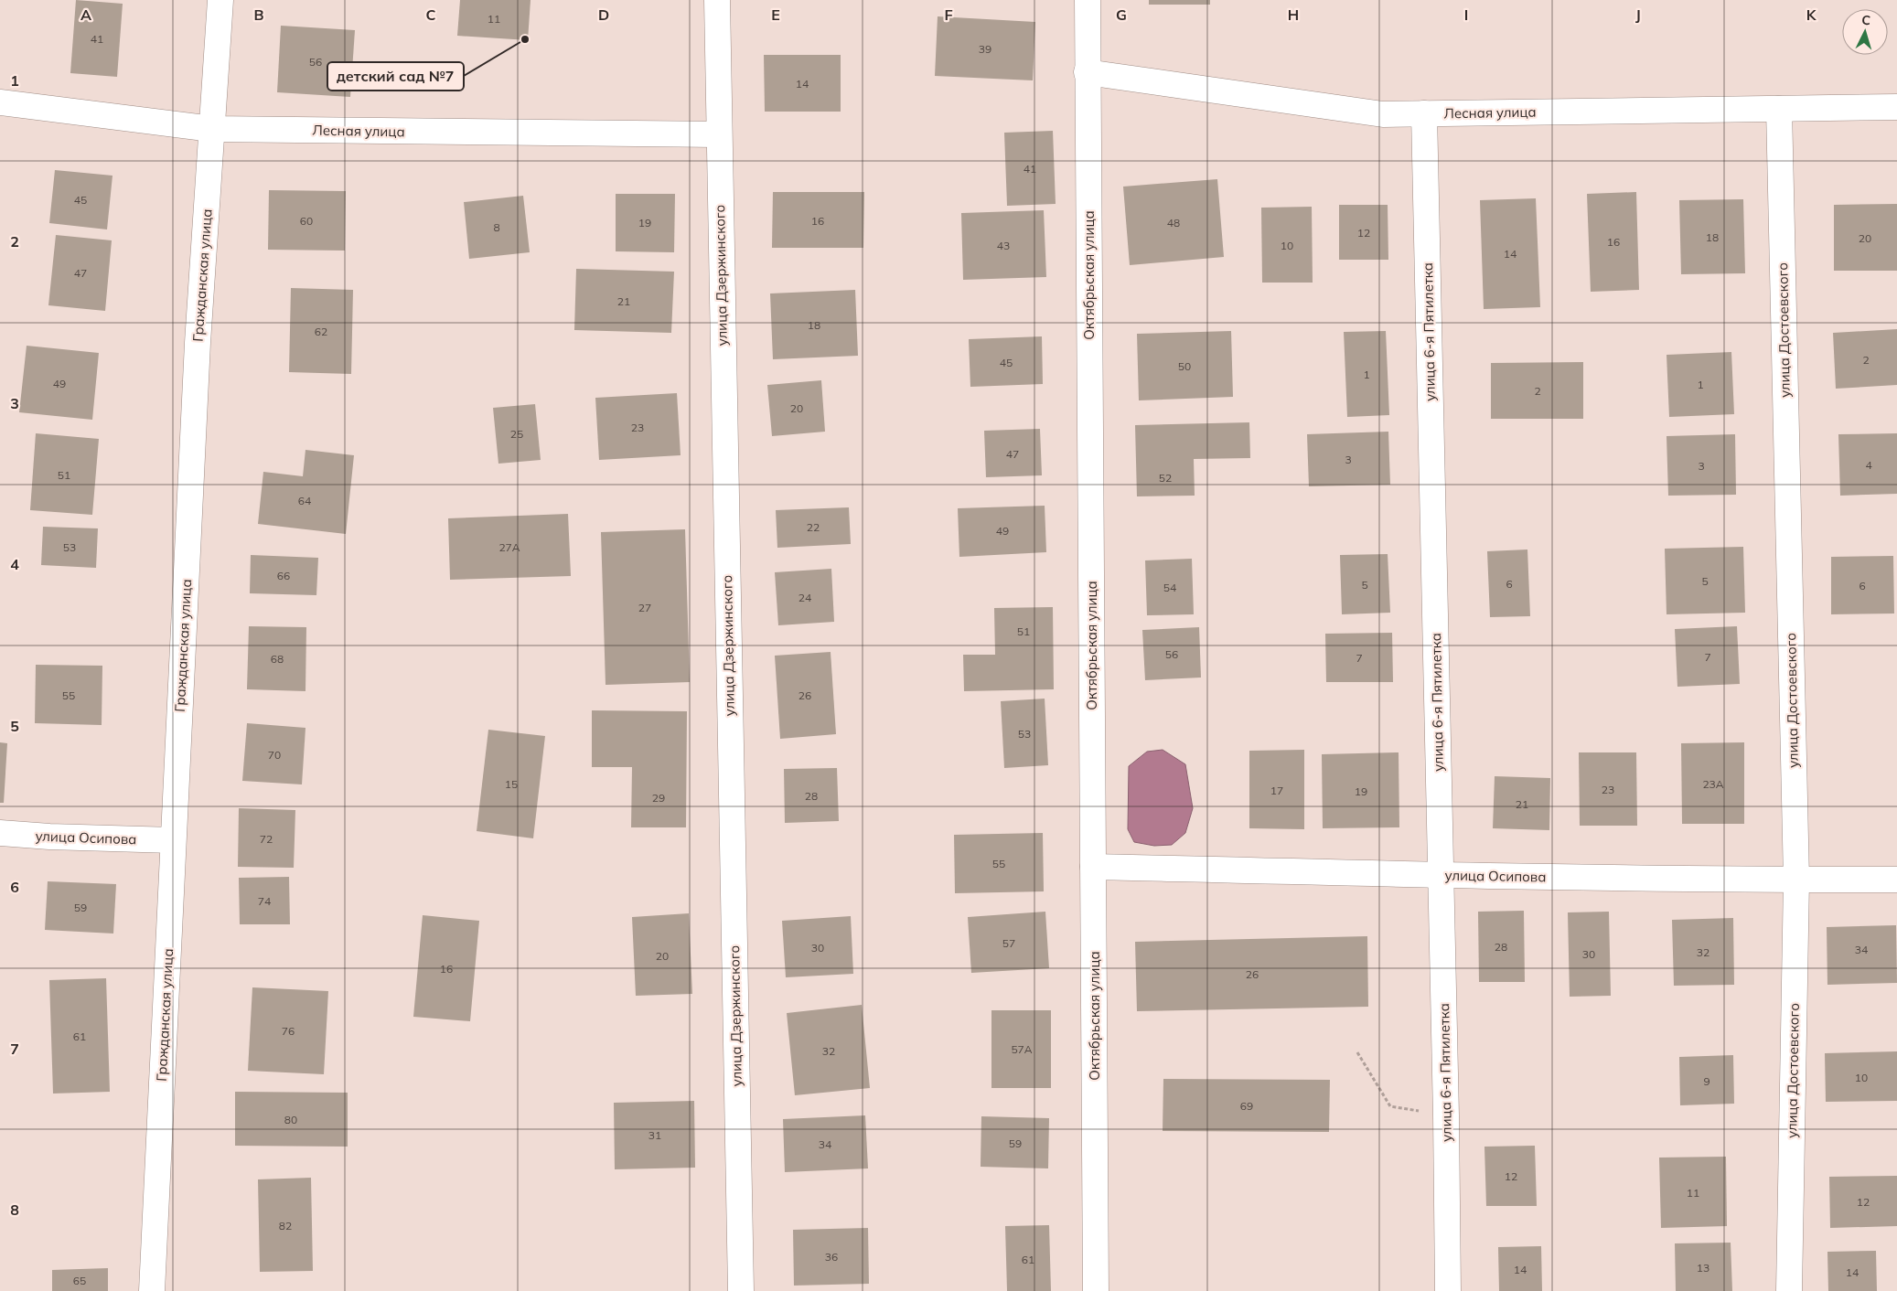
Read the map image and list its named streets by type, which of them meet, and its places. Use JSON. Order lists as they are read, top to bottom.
{
  "streets": {
    "street": [
      "Лесная улица",
      "Гражданская улица",
      "улица Дзержинского",
      "Октябрьская улица",
      "улица Достоевского",
      "улица 6-я Пятилетка",
      "улица Осипова"
    ]
  },
  "crossings": [
    ["Лесная улица", "Гражданская улица"],
    ["Лесная улица", "улица Дзержинского"],
    ["Лесная улица", "Октябрьская улица"],
    ["Лесная улица", "улица Достоевского"],
    ["Лесная улица", "улица 6-я Пятилетка"],
    ["Гражданская улица", "улица Осипова"],
    ["Октябрьская улица", "улица Осипова"],
    ["улица Достоевского", "улица Осипова"],
    ["улица 6-я Пятилетка", "улица Осипова"]
  ],
  "places": ["детский сад №7"],
  "house_numbers": [
    "11",
    "41",
    "39",
    "56",
    "14",
    "41",
    "45",
    "60",
    "16",
    "19",
    "48",
    "8",
    "12",
    "18",
    "20",
    "16",
    "43",
    "10",
    "14",
    "47",
    "21",
    "18",
    "62",
    "2",
    "45",
    "50",
    "1",
    "49",
    "1",
    "2",
    "20",
    "23",
    "25",
    "47",
    "3",
    "4",
    "3",
    "51",
    "52",
    "64",
    "22",
    "49",
    "53",
    "27А",
    "66",
    "5",
    "6",
    "5",
    "6",
    "54",
    "24",
    "27",
    "51",
    "56",
    "7",
    "7",
    "68",
    "55",
    "26",
    "53",
    "70",
    "15",
    "23А",
    "23",
    "17",
    "19",
    "28",
    "29",
    "21",
    "72",
    "55",
    "74",
    "59",
    "57",
    "28",
    "30",
    "34",
    "32",
    "30",
    "20",
    "16",
    "26",
    "76",
    "61",
    "57А",
    "32",
    "10",
    "9",
    "69",
    "80",
    "31",
    "59",
    "34",
    "12",
    "11",
    "12",
    "82",
    "36",
    "61",
    "13",
    "14",
    "14",
    "65"
  ],
  "north": "top",
  "grid": {
    "columns": [
      "A",
      "B",
      "C",
      "D",
      "E",
      "F",
      "G",
      "H",
      "I",
      "J",
      "K"
    ],
    "rows": [
      "1",
      "2",
      "3",
      "4",
      "5",
      "6",
      "7",
      "8"
    ]
  }
}
